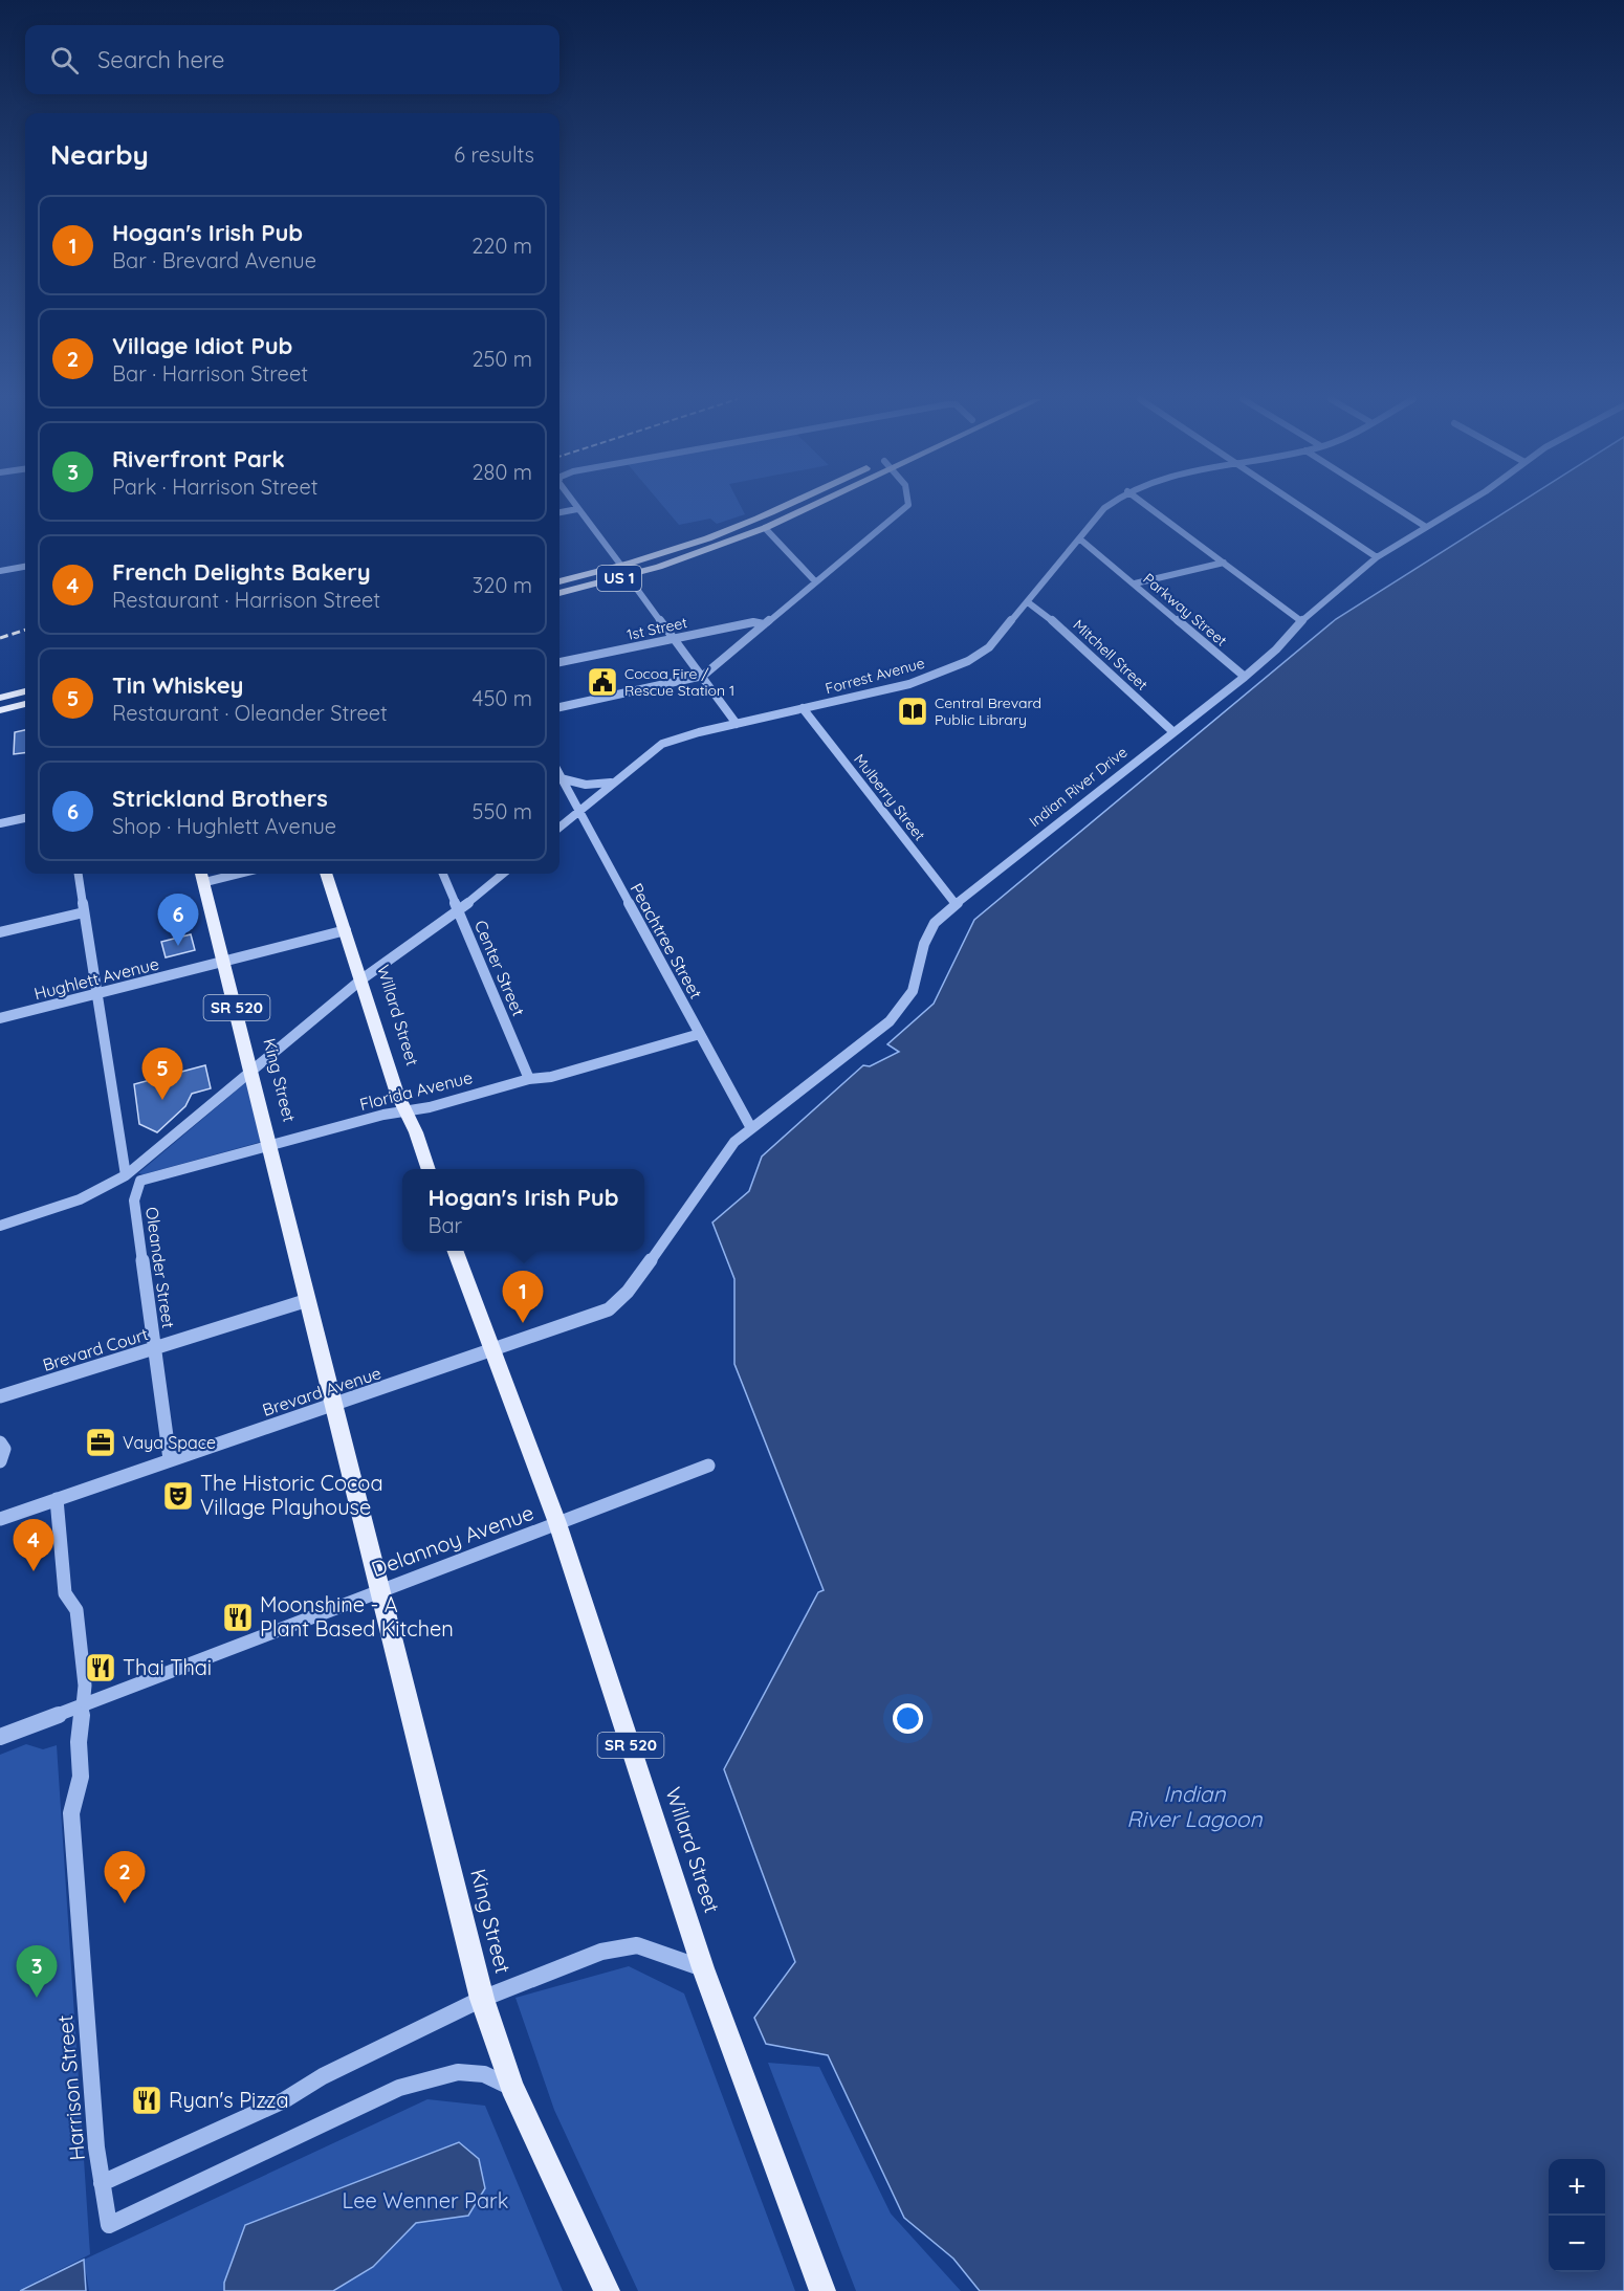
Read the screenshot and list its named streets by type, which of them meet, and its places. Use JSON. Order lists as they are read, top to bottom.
{
  "streets": {
    "main road": [
      "US 1",
      "SR 520",
      "Willard Street",
      "King Street"
    ],
    "street": [
      "Parkway Street",
      "1st Street",
      "Mitchell Street",
      "Forrest Avenue",
      "Indian River Drive",
      "Mulberry Street",
      "Peachtree Street",
      "Center Street",
      "Hughlett Avenue",
      "Florida Avenue",
      "Oleander Street",
      "Brevard Court",
      "Brevard Avenue",
      "Delannoy Avenue",
      "Harrison Street"
    ]
  },
  "crossings": [
    ["Parkway Street", "Forrest Avenue"],
    ["Parkway Street", "Indian River Drive"],
    ["Mitchell Street", "Forrest Avenue"],
    ["Mitchell Street", "Indian River Drive"],
    ["Forrest Avenue", "Mulberry Street"],
    ["Forrest Avenue", "Peachtree Street"],
    ["Indian River Drive", "Mulberry Street"],
    ["Indian River Drive", "Peachtree Street"],
    ["Indian River Drive", "Brevard Avenue"],
    ["Peachtree Street", "Florida Avenue"],
    ["Center Street", "Florida Avenue"],
    ["Hughlett Avenue", "Willard Street"],
    ["Hughlett Avenue", "King Street"],
    ["SR 520", "King Street"],
    ["SR 520", "Brevard Court"],
    ["SR 520", "Brevard Avenue"],
    ["Willard Street", "Florida Avenue"],
    ["Willard Street", "Brevard Avenue"],
    ["Willard Street", "Delannoy Avenue"],
    ["King Street", "Florida Avenue"],
    ["King Street", "Brevard Court"],
    ["King Street", "Brevard Avenue"],
    ["King Street", "Delannoy Avenue"],
    ["King Street", "Harrison Street"],
    ["Florida Avenue", "Oleander Street"],
    ["Oleander Street", "Brevard Court"],
    ["Oleander Street", "Brevard Avenue"],
    ["Brevard Avenue", "Harrison Street"],
    ["Delannoy Avenue", "Harrison Street"]
  ],
  "water": ["Indian River Lagoon"],
  "parks": ["Lee Wenner Park"],
  "places": {
    "public building": ["Cocoa Fire / Rescue Station 1"],
    "library": ["Central Brevard Public Library"],
    "office": ["Vaya Space"],
    "theatre": ["The Historic Cocoa Village Playhouse"],
    "restaurant": ["Moonshine - A Plant Based Kitchen", "Thai Thai", "Ryan's Pizza"]
  },
  "page": {
    "search": "Search here",
    "heading": ["Nearby", "6 results"],
    "list": [
      {
        "mark": "1",
        "name": "Hogan's Irish Pub",
        "note": "Bar · Brevard Avenue",
        "value": "220 m"
      },
      {
        "mark": "2",
        "name": "Village Idiot Pub",
        "note": "Bar · Harrison Street",
        "value": "250 m"
      },
      {
        "mark": "3",
        "name": "Riverfront Park",
        "note": "Park · Harrison Street",
        "value": "280 m"
      },
      {
        "mark": "4",
        "name": "French Delights Bakery",
        "note": "Restaurant · Harrison Street",
        "value": "320 m"
      },
      {
        "mark": "5",
        "name": "Tin Whiskey",
        "note": "Restaurant · Oleander Street",
        "value": "450 m"
      },
      {
        "mark": "6",
        "name": "Strickland Brothers",
        "note": "Shop · Hughlett Avenue",
        "value": "550 m"
      }
    ],
    "pins": [
      "6",
      "5",
      "1",
      "4",
      "2",
      "3"
    ],
    "popup": ["Hogan's Irish Pub", "Bar"],
    "map_buttons": ["+", "−"]
  }
}
